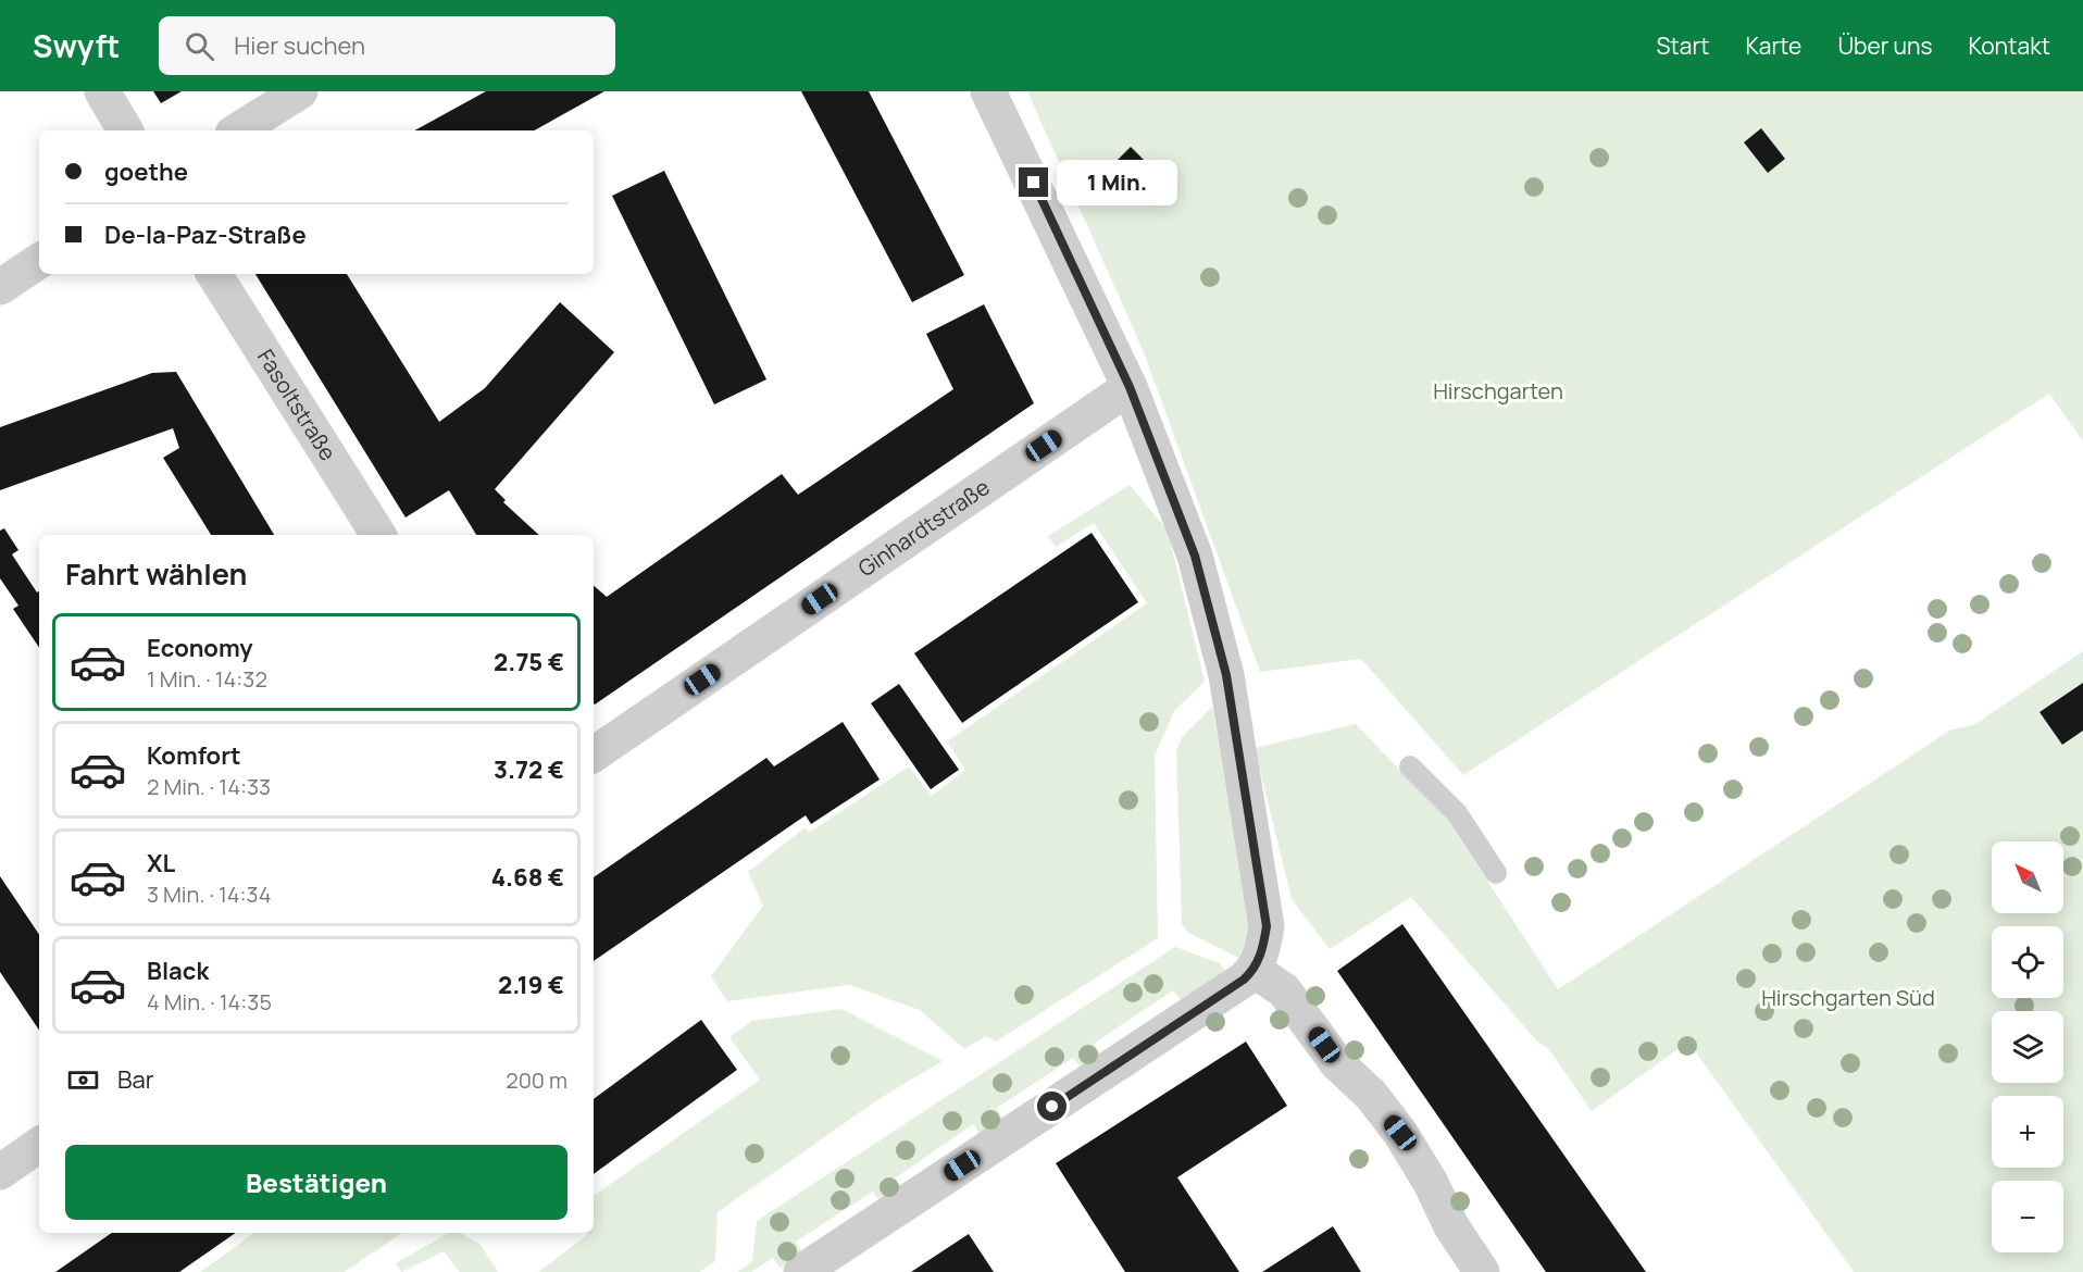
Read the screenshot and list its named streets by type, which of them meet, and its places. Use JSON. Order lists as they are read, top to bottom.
{
  "streets": {
    "street": ["Fasoltstraße", "Ginhardtstraße"]
  },
  "parks": ["Hirschgarten", "Hirschgarten Süd"],
  "north": "top left",
  "page": {
    "header": "Swyft",
    "search": "Hier suchen",
    "nav": [
      "Start",
      "Karte",
      "Über uns",
      "Kontakt"
    ],
    "banner": ["goethe", "De-la-Paz-Straße"],
    "bubble": "1 Min.",
    "heading": "Fahrt wählen",
    "list": [
      {
        "name": "Economy",
        "note": "1 Min. · 14:32",
        "value": "2.75 €"
      },
      {
        "name": "Komfort",
        "note": "2 Min. · 14:33",
        "value": "3.72 €"
      },
      {
        "name": "XL",
        "note": "3 Min. · 14:34",
        "value": "4.68 €"
      },
      {
        "name": "Black",
        "note": "4 Min. · 14:35",
        "value": "2.19 €"
      }
    ],
    "map_buttons": ["+", "−"],
    "pay": ["Bar", "200 m"],
    "buttons": "Bestätigen"
  }
}
